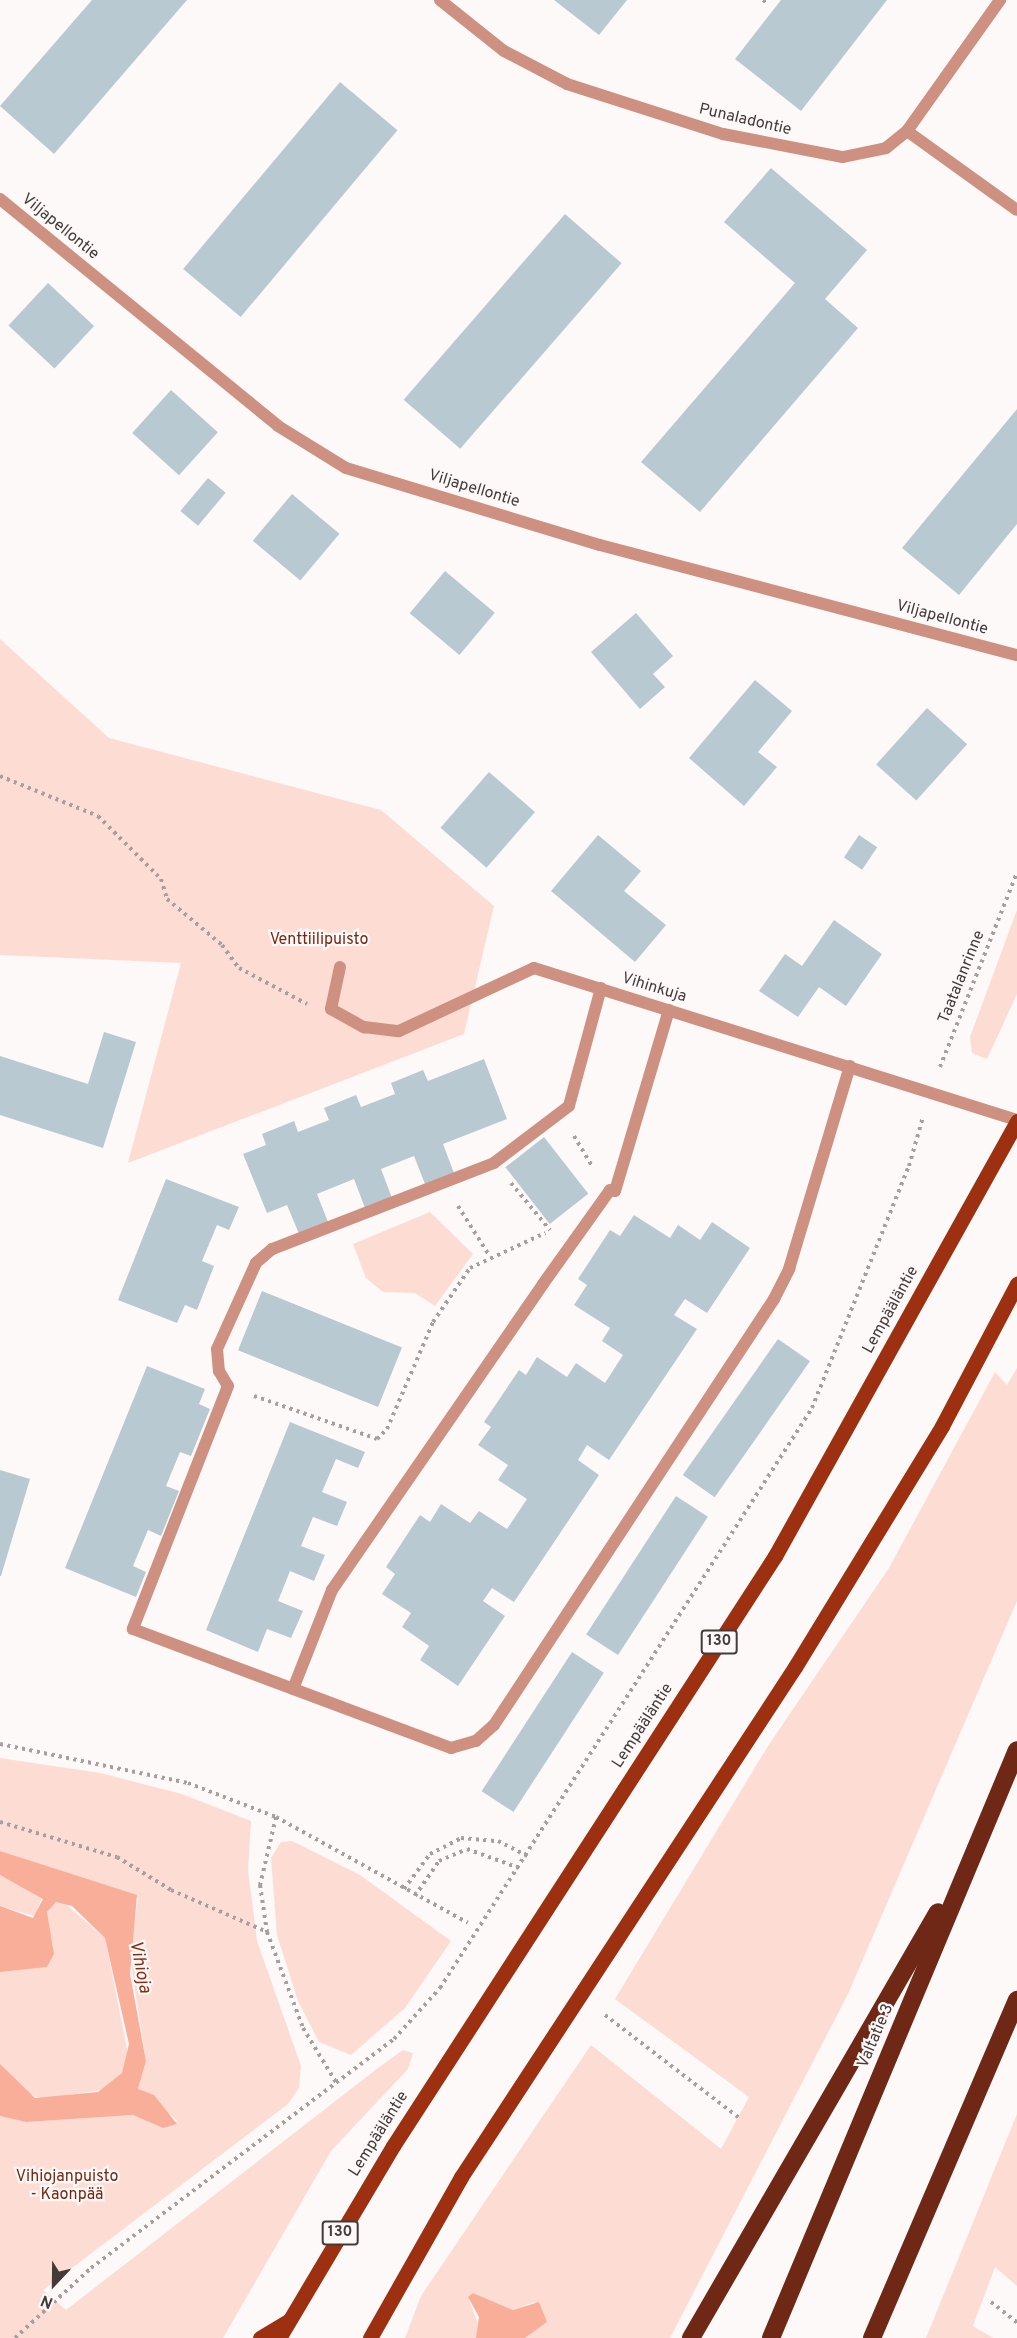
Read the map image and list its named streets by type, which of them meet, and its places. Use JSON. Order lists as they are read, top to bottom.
{
  "streets": {
    "highway": ["Valtatie 3"],
    "main road": ["Lempääläntie", "130"],
    "street": ["Punaladontie", "Viljapellontie", "Vihinkuja"],
    "path": ["Taatalanrinne"]
  },
  "crossings": [
    ["Taatalanrinne", "Vihinkuja"],
    ["Vihinkuja", "Lempääläntie"],
    ["Lempääläntie", "130"]
  ],
  "water": ["Vihioja"],
  "parks": ["Venttiilipuisto", "Vihiojanpuisto - Kaonpää"],
  "north": "bottom"
}
